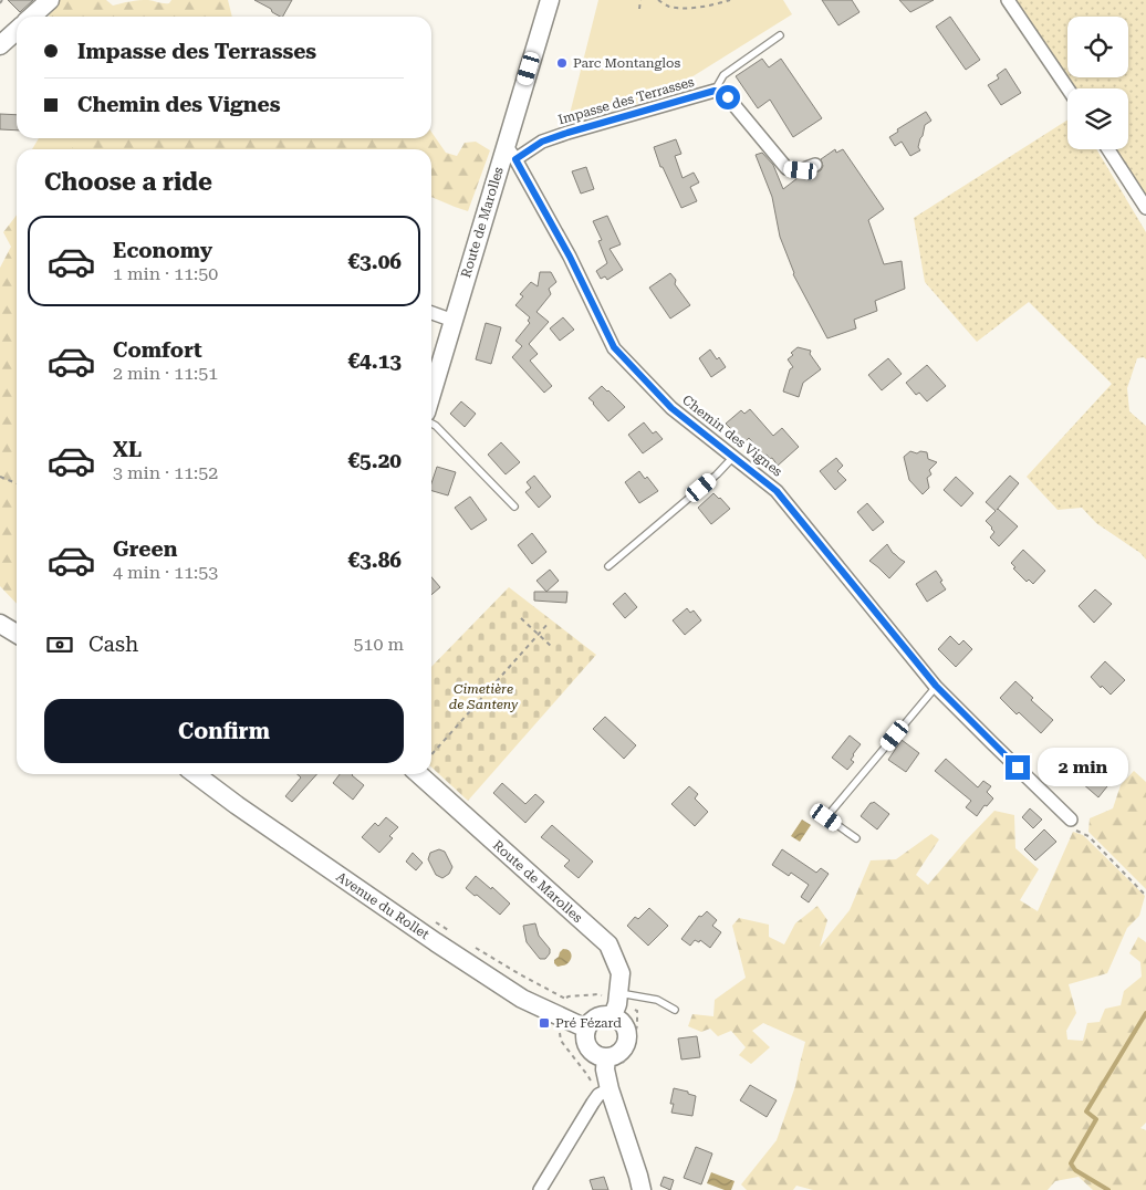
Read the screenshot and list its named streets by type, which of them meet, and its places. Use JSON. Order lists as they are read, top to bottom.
{
  "streets": {
    "street": [
      "Impasse des Terrasses",
      "Route de Marolles",
      "Chemin des Vignes",
      "Avenue du Rollet"
    ]
  },
  "crossings": [
    ["Impasse des Terrasses", "Route de Marolles"],
    ["Impasse des Terrasses", "Chemin des Vignes"],
    ["Route de Marolles", "Chemin des Vignes"],
    ["Route de Marolles", "Avenue du Rollet"]
  ],
  "parks": ["Cimetière de Santeny"],
  "places": {
    "other": ["Parc Montanglos"],
    "transit": ["Pré Fézard"]
  },
  "page": {
    "banner": ["Impasse des Terrasses", "Chemin des Vignes"],
    "heading": "Choose a ride",
    "list": [
      {
        "name": "Economy",
        "note": "1 min · 11:50",
        "value": "€3.06"
      },
      {
        "name": "Comfort",
        "note": "2 min · 11:51",
        "value": "€4.13"
      },
      {
        "name": "XL",
        "note": "3 min · 11:52",
        "value": "€5.20"
      },
      {
        "name": "Green",
        "note": "4 min · 11:53",
        "value": "€3.86"
      }
    ],
    "pay": ["Cash", "510 m"],
    "buttons": "Confirm",
    "bubble": "2 min"
  }
}
